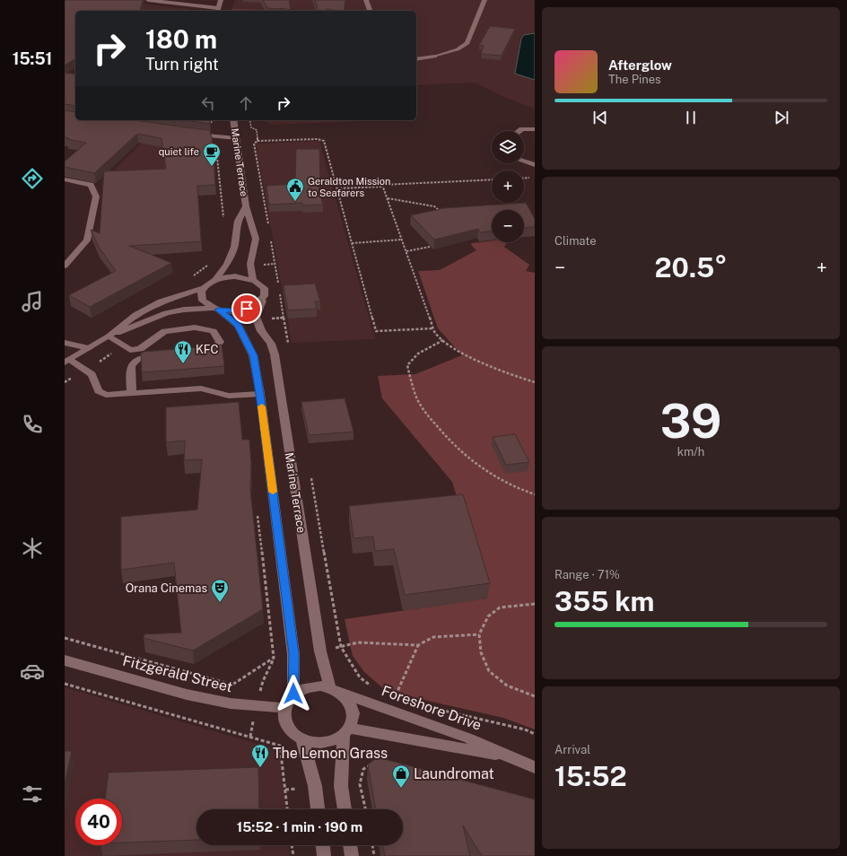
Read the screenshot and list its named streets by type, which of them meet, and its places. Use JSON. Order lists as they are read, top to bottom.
{
  "streets": {
    "street": ["Marine Terrace", "Fitzgerald Street", "Foreshore Drive"]
  },
  "crossings": [
    ["Marine Terrace", "Fitzgerald Street"],
    ["Marine Terrace", "Foreshore Drive"],
    ["Fitzgerald Street", "Foreshore Drive"]
  ],
  "places": {
    "cafe": ["quiet life"],
    "public building": ["Geraldton Mission to Seafarers"],
    "restaurant": ["KFC", "The Lemon Grass"],
    "theatre": ["Orana Cinemas"],
    "shop": ["Laundromat"]
  },
  "page": {
    "tabs": "15:51",
    "turn": ["180 m", "Turn right"],
    "song": ["Afterglow", "The Pines"],
    "map_buttons": ["+", "−"],
    "tile": [
      "Climate",
      ["39", "km/h"],
      ["Range · 71%", "355 km"],
      ["Arrival", "15:52"]
    ],
    "heat": ["−", "20.5°", "+"],
    "limit": "40",
    "trip": "15:52 · 1 min · 190 m"
  }
}
